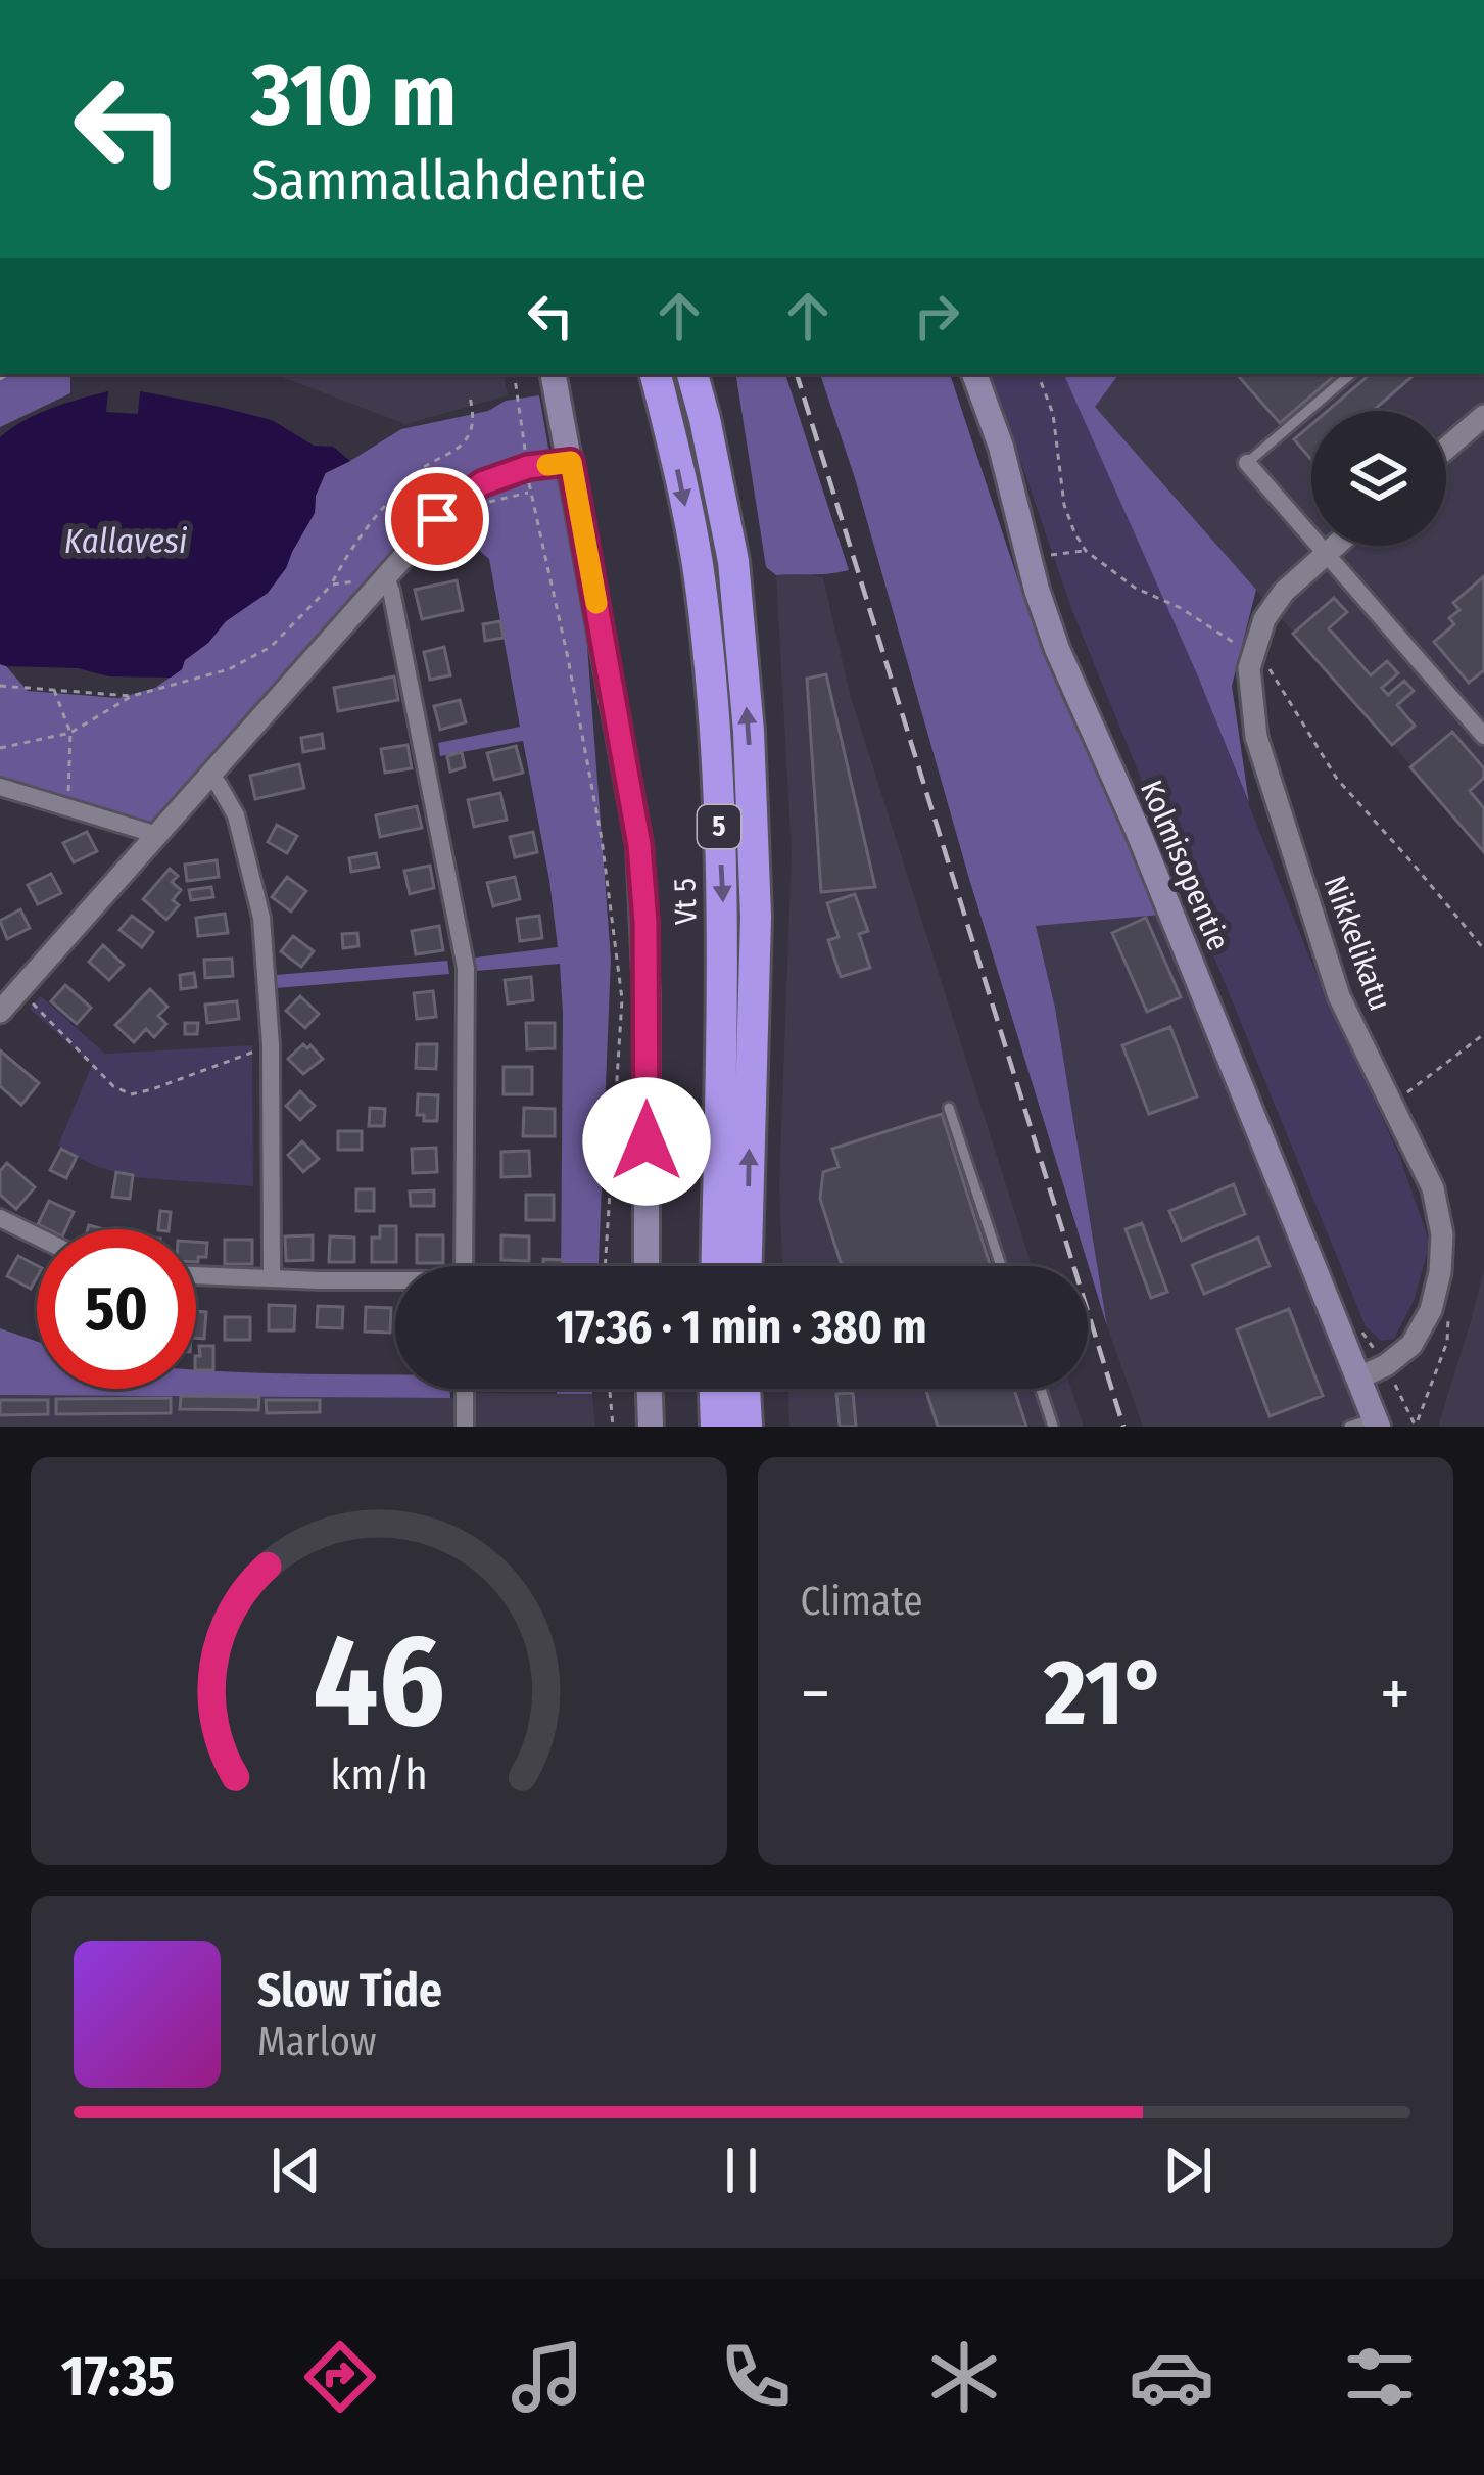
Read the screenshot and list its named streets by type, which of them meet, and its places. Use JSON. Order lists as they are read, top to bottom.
{
  "streets": {
    "highway": ["5", "Vt 5"],
    "main road": ["Kolmisopentie"],
    "street": ["Nikkelikatu"]
  },
  "crossings": [
    ["Kolmisopentie", "Nikkelikatu"]
  ],
  "water": ["Kallavesi"],
  "page": {
    "turn": ["310 m", "Sammallahdentie"],
    "limit": "50",
    "trip": "17:36 · 1 min · 380 m",
    "tile": "Climate",
    "heat": ["−", "21°", "+"],
    "song": ["Slow Tide", "Marlow"],
    "tabs": "17:35",
    "gauge": ["46", "km/h"]
  }
}
